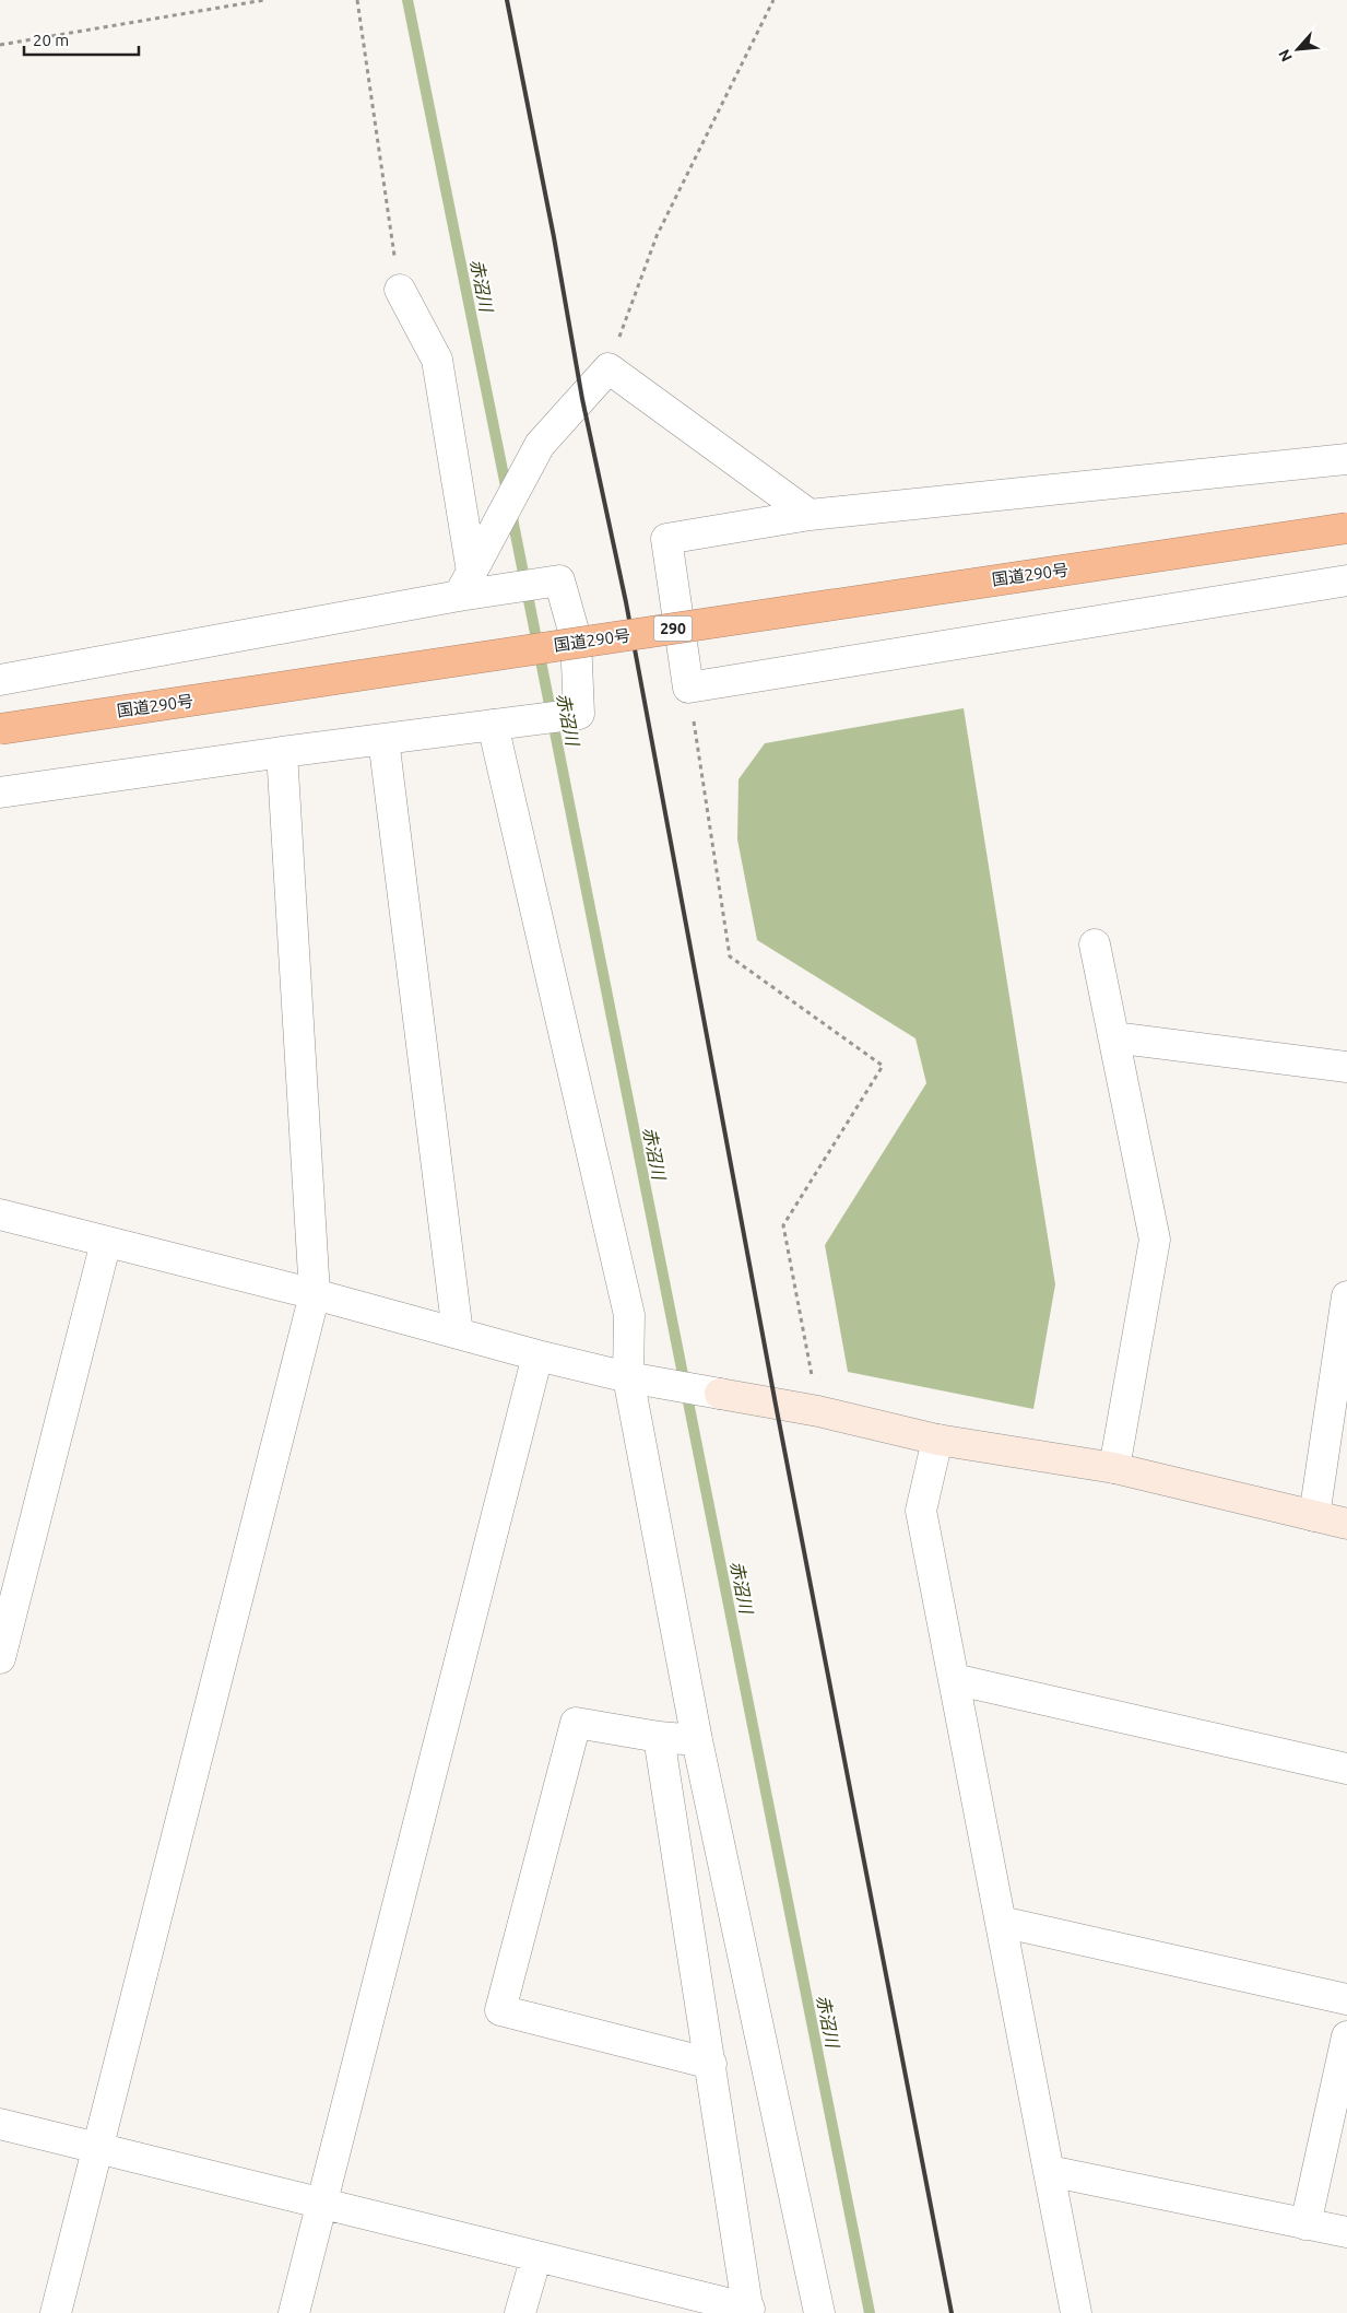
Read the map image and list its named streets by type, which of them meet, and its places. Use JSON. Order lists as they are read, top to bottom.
{
  "streets": {
    "highway": ["国道290号", "290"]
  },
  "water": ["赤沼川"],
  "scale_bar": "20 m",
  "north": "bottom left"
}
